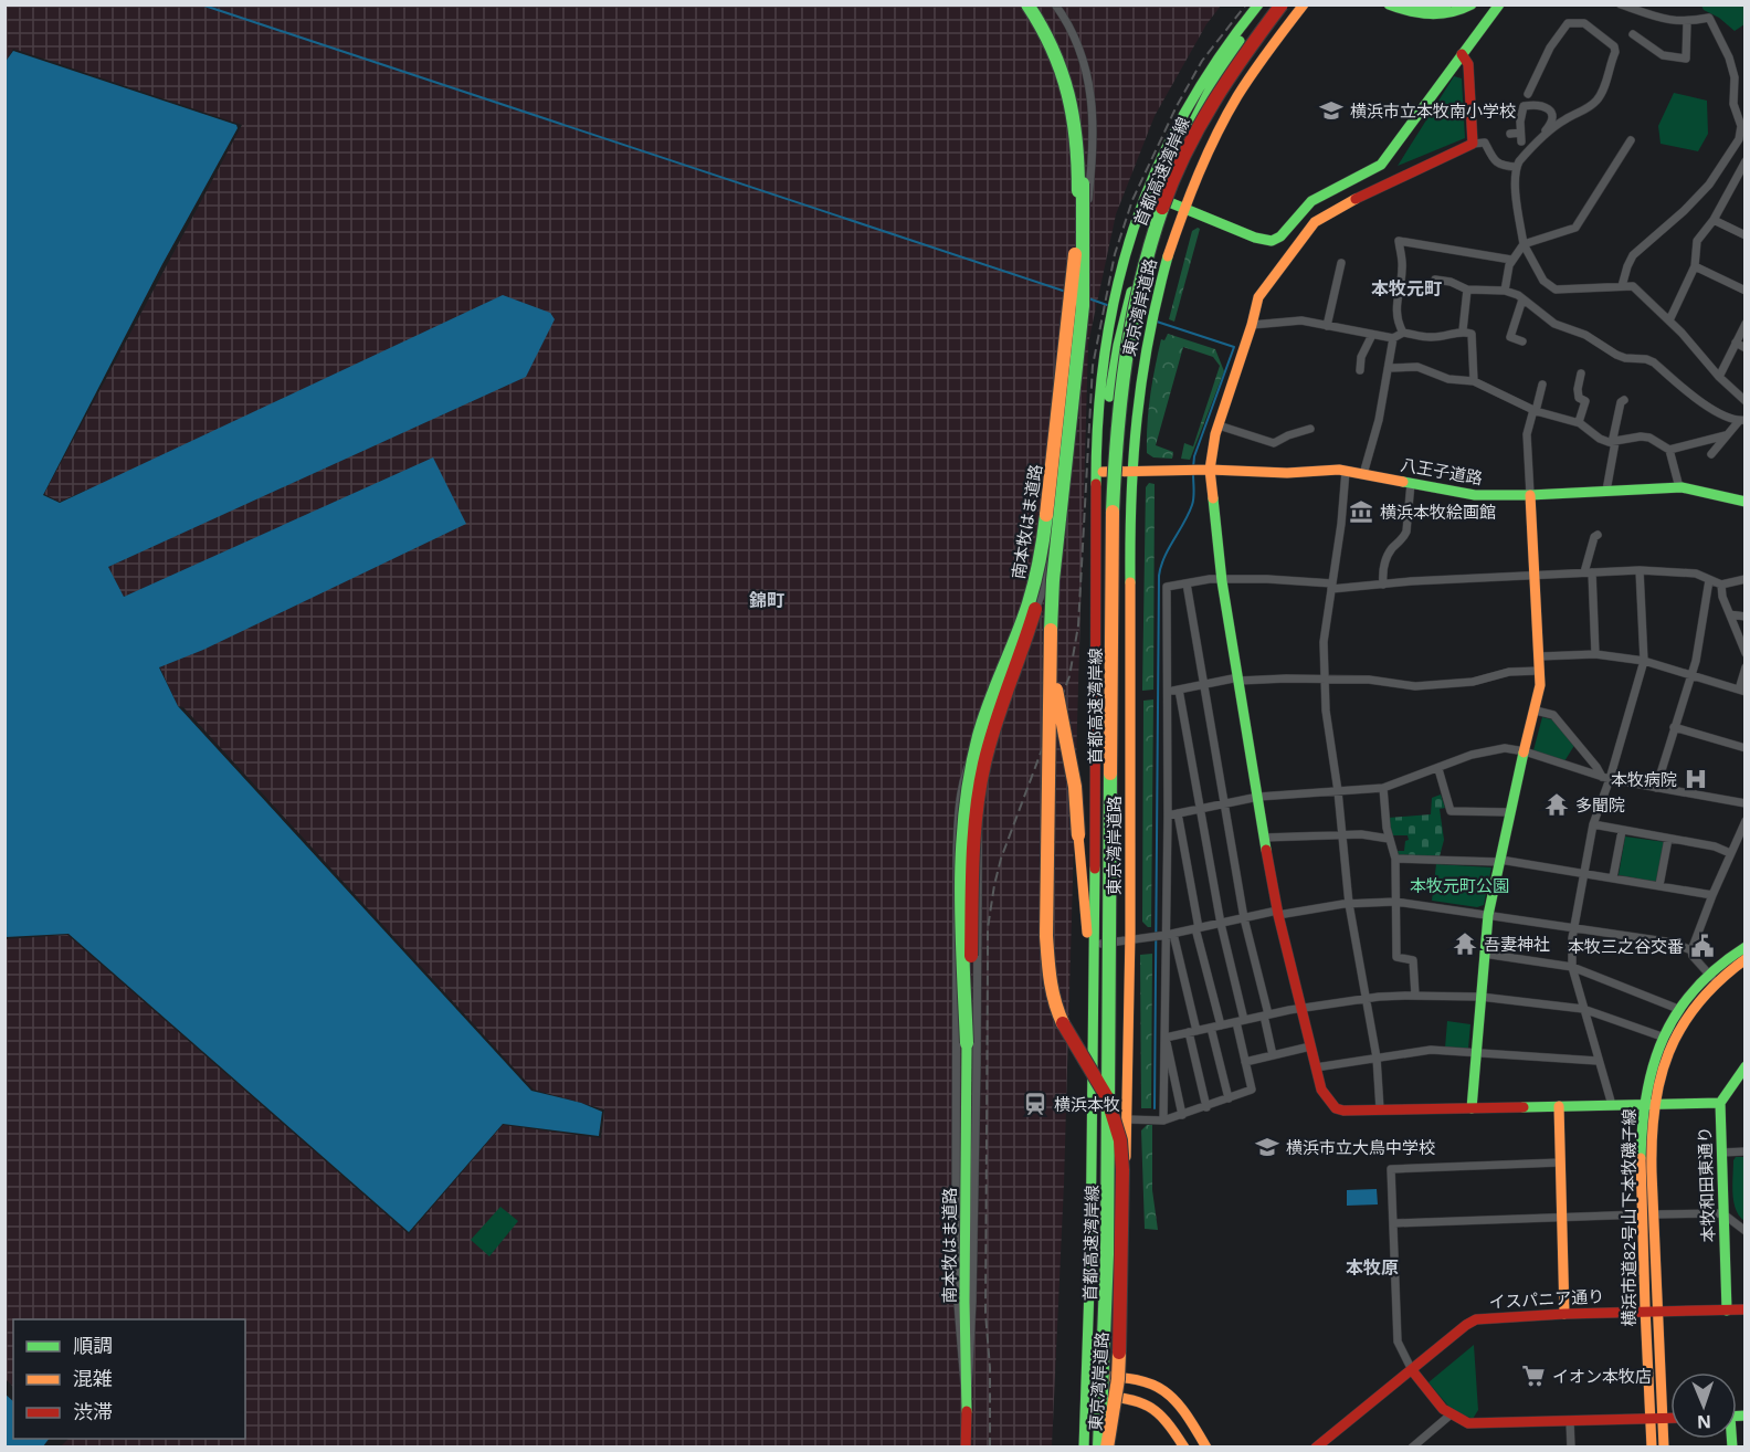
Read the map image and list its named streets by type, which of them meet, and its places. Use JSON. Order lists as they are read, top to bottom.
{
  "streets": {
    "main road": [
      "首都高速湾岸線",
      "東京湾岸道路",
      "八王子道路",
      "南本牧はま道路",
      "本牧和田東通り",
      "横浜市道82号山下本牧磯子線",
      "イスパニア通り"
    ]
  },
  "crossings": [
    ["東京湾岸道路", "八王子道路"],
    ["本牧和田東通り", "イスパニア通り"],
    ["横浜市道82号山下本牧磯子線", "イスパニア通り"]
  ],
  "districts": ["本牧元町", "錦町", "本牧原"],
  "parks": ["本牧元町公園"],
  "places": {
    "school or university": ["横浜市立本牧南小学校", "横浜市立大鳥中学校"],
    "museum": ["横浜本牧絵画館"],
    "hospital": ["本牧病院"],
    "temple": ["多聞院", "吾妻神社"],
    "public building": ["本牧三之谷交番"],
    "station": ["横浜本牧"],
    "supermarket": ["イオン本牧店"]
  },
  "legend": ["順調", "混雑", "渋滞"],
  "north": "bottom"
}
